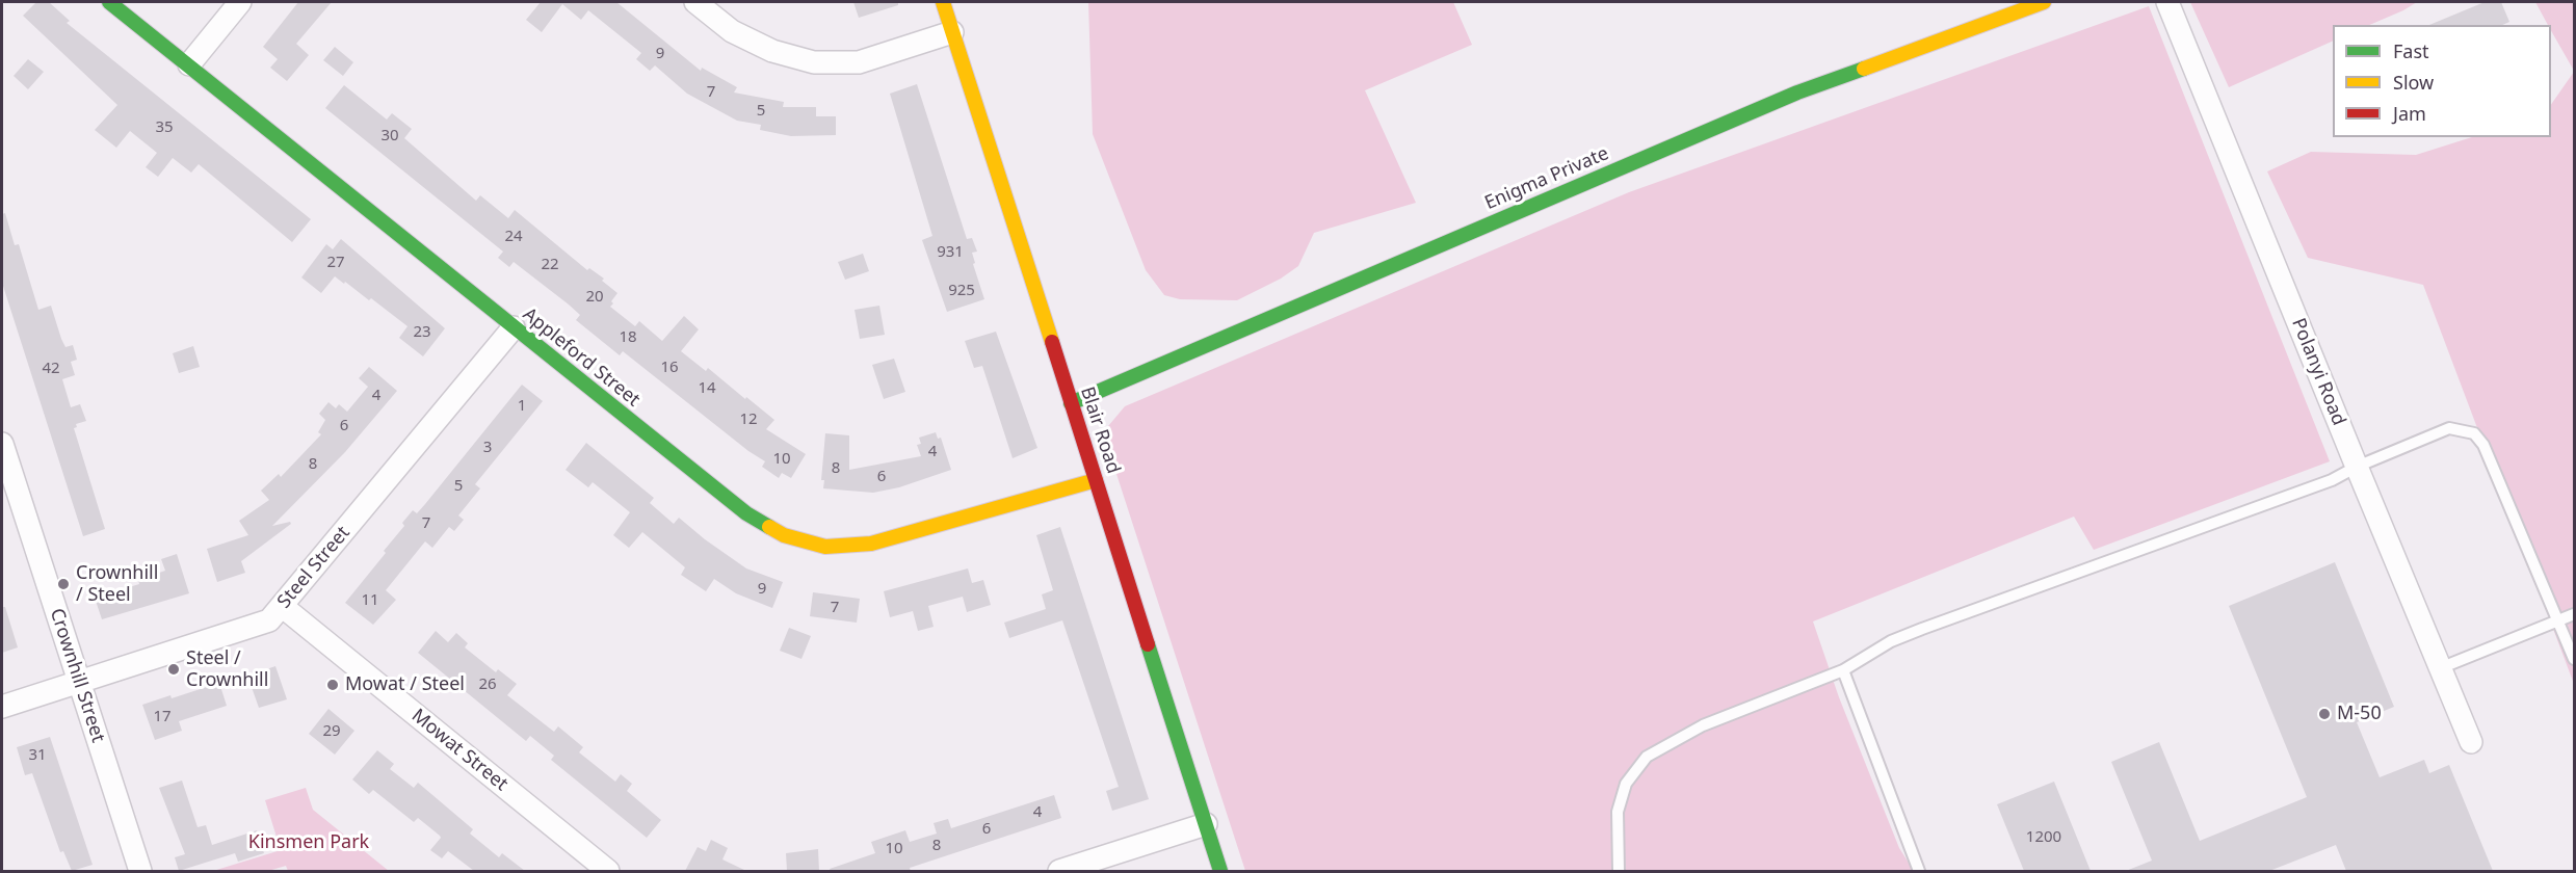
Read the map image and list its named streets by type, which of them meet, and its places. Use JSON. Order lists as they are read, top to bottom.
{
  "streets": {
    "street": [
      "Enigma Private",
      "Appleford Street",
      "Polanyi Road",
      "Blair Road",
      "Steel Street",
      "Crownhill Street",
      "Mowat Street"
    ]
  },
  "crossings": [
    ["Enigma Private", "Blair Road"],
    ["Appleford Street", "Blair Road"],
    ["Appleford Street", "Steel Street"],
    ["Steel Street", "Crownhill Street"],
    ["Steel Street", "Mowat Street"]
  ],
  "parks": ["Kinsmen Park"],
  "places": [
    "Crownhill / Steel",
    "Steel / Crownhill",
    "Mowat / Steel",
    "M-50"
  ],
  "house_numbers": [
    "9",
    "7",
    "5",
    "35",
    "30",
    "24",
    "931",
    "27",
    "22",
    "925",
    "20",
    "23",
    "18",
    "16",
    "42",
    "14",
    "4",
    "1",
    "12",
    "6",
    "3",
    "4",
    "10",
    "8",
    "8",
    "6",
    "5",
    "7",
    "9",
    "11",
    "7",
    "26",
    "17",
    "29",
    "31",
    "4",
    "6",
    "1200",
    "8",
    "10"
  ],
  "legend": ["Fast", "Slow", "Jam"]
}
